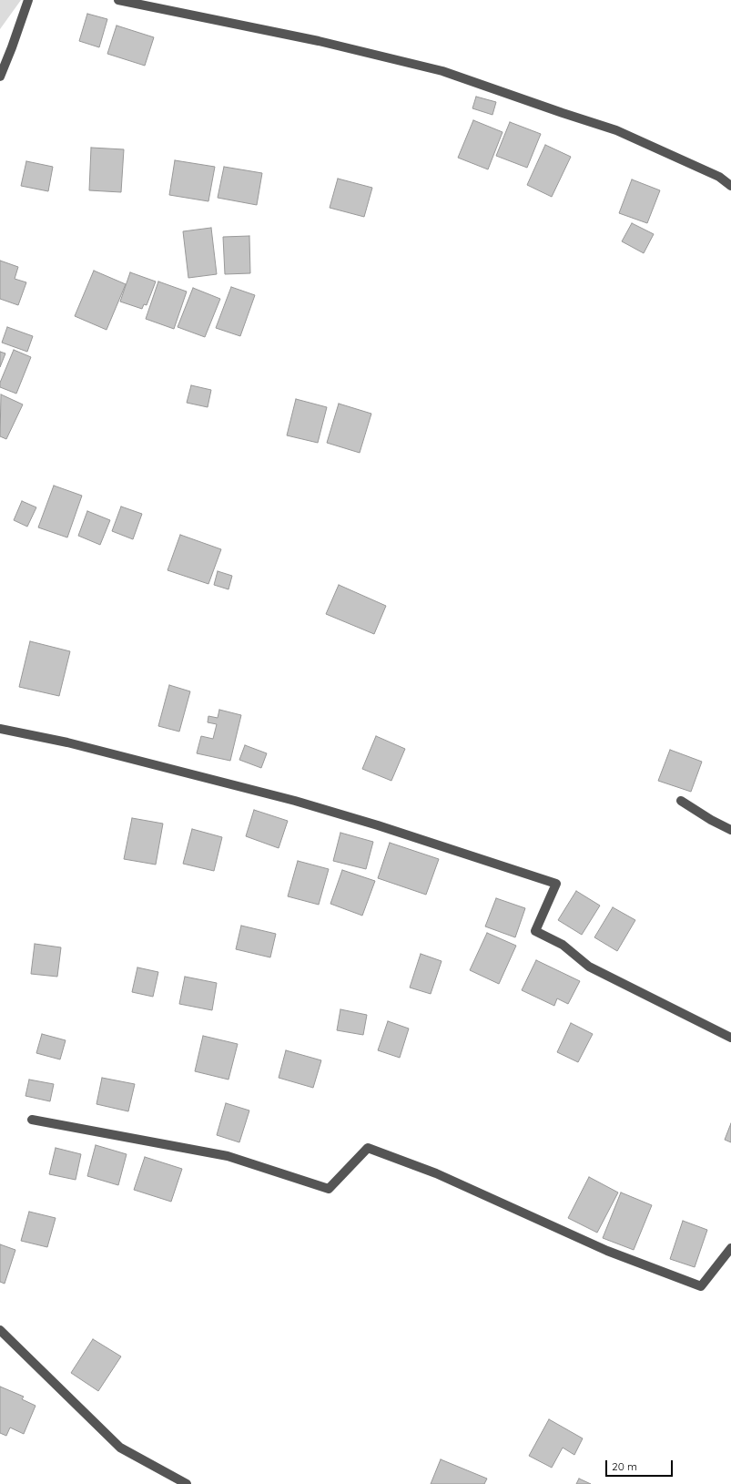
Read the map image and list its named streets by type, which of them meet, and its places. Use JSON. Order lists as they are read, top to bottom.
{
  "scale_bar": "20 m"
}
